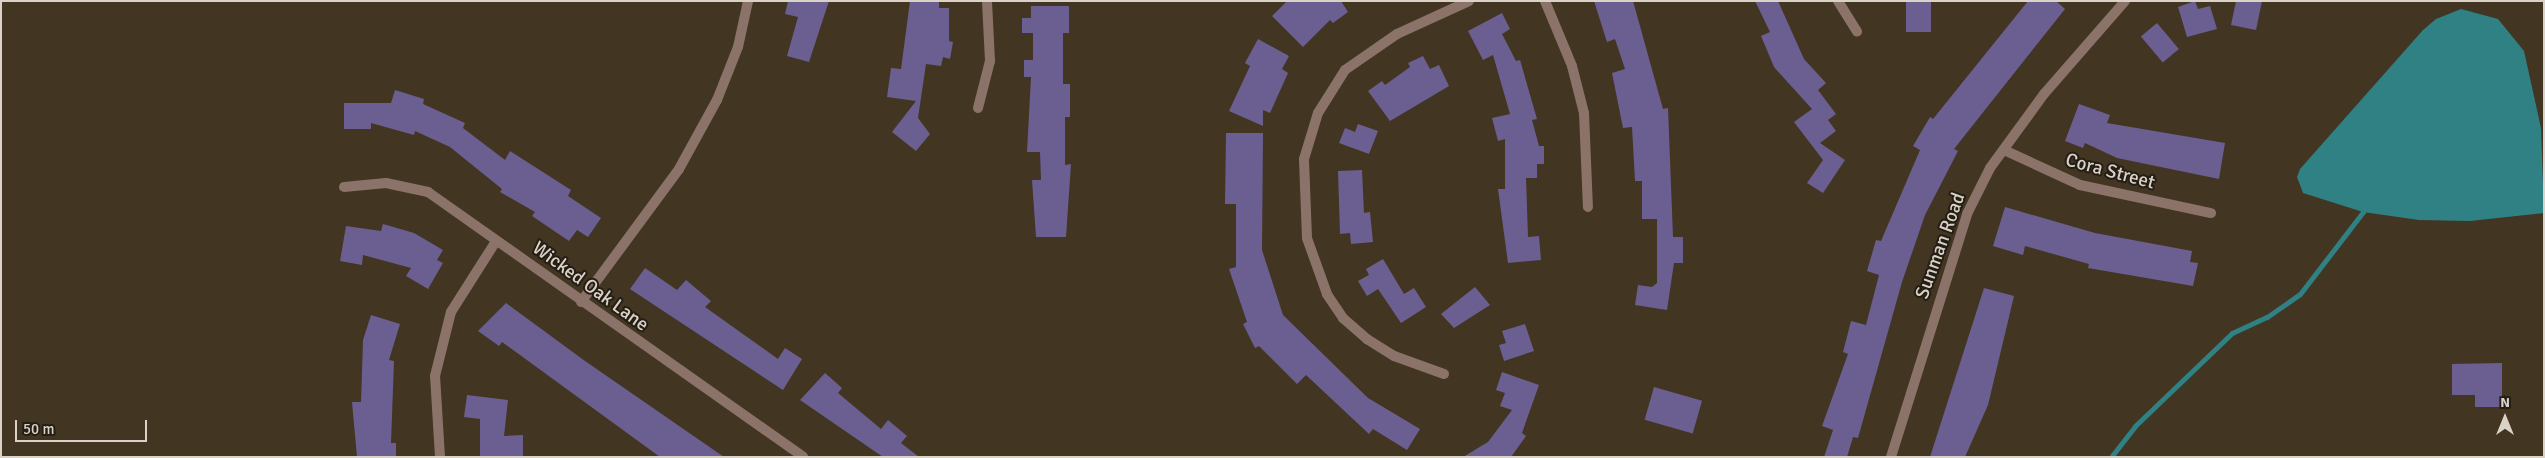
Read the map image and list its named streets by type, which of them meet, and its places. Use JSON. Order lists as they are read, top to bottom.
{
  "streets": {
    "street": ["Cora Street", "Sunman Road", "Wicked Oak Lane"]
  },
  "crossings": [
    ["Cora Street", "Sunman Road"]
  ],
  "scale_bar": "50 m",
  "north": "top"
}
